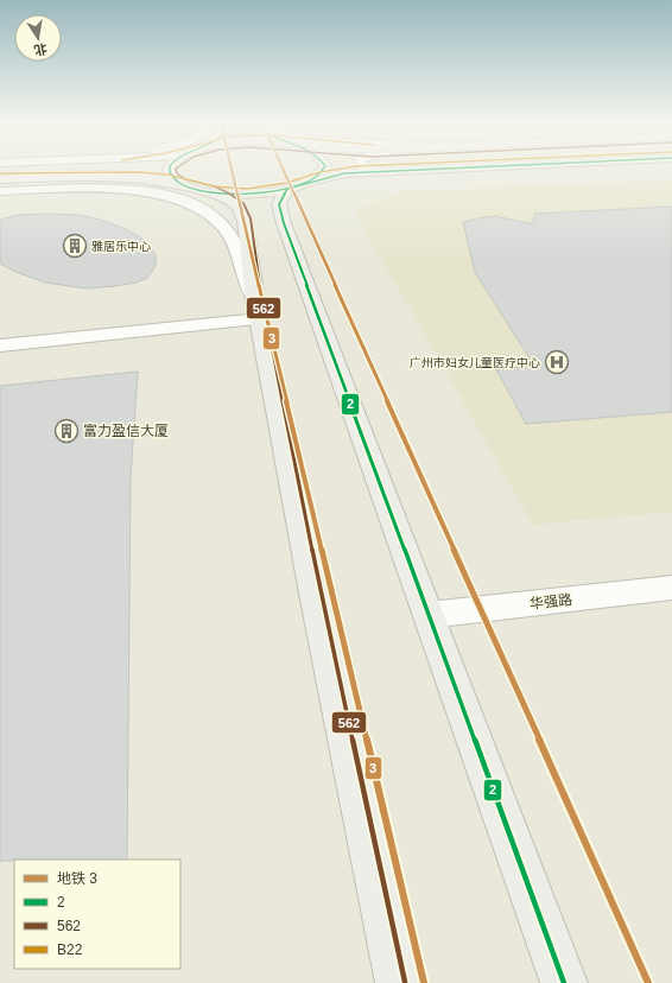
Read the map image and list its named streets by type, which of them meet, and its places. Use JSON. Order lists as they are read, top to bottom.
{
  "streets": {
    "street": ["华强路"]
  },
  "places": {
    "building": ["雅居乐中心", "富力盈信大厦"],
    "hospital": ["广州市妇女儿童医疗中心"]
  },
  "lines": [
    "metro line 3",
    "transit line 2",
    "transit line 562",
    "transit line B22"
  ],
  "legend": [
    "地铁 3",
    "2",
    "562",
    "B22"
  ],
  "north": "bottom"
}
